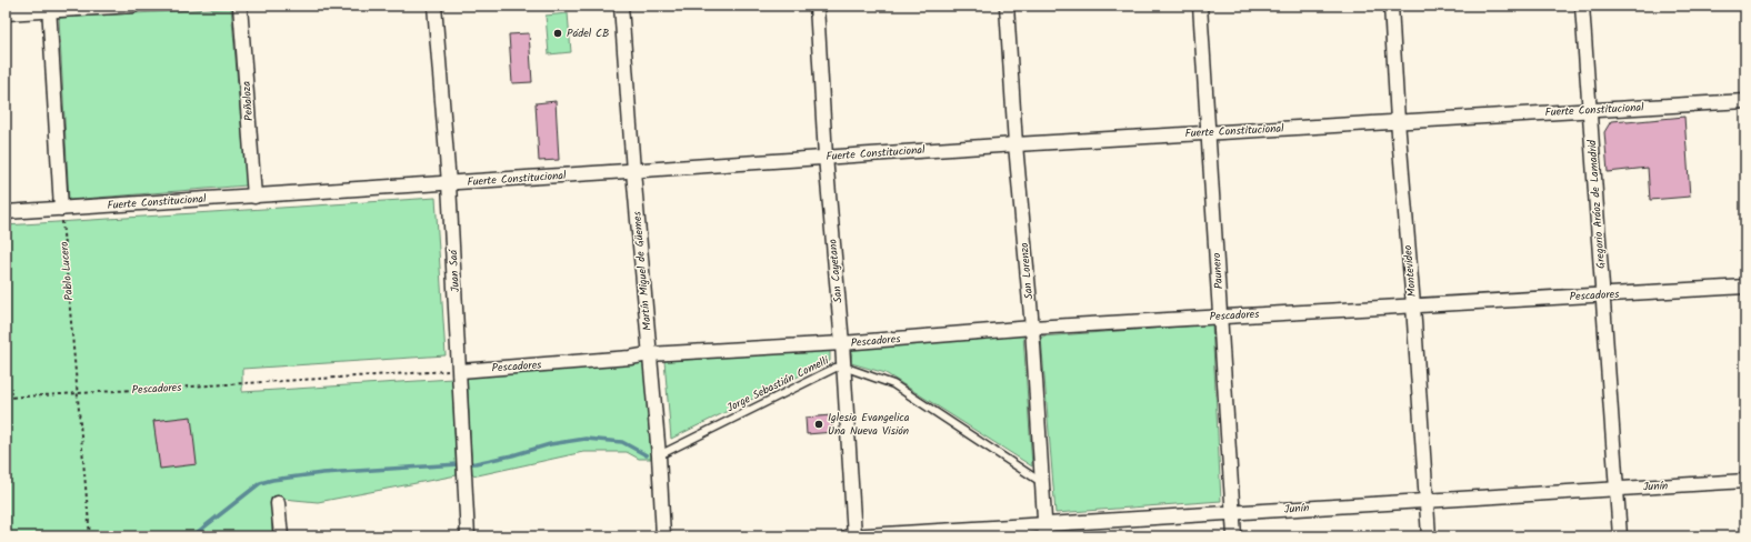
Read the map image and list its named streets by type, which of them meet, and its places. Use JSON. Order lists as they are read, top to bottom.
{
  "streets": {
    "street": [
      "Peñaloza",
      "Fuerte Constitucional",
      "Gregorio Aráoz de Lamadrid",
      "Juan Saá",
      "Martín Miguel de Güemes",
      "San Cayetano",
      "San Lorenzo",
      "Paunero",
      "Montevideo",
      "Pescadores",
      "Junín"
    ],
    "lane": ["Jorge Sebastián Comelli"],
    "path": ["Pablo Lucero"]
  },
  "crossings": [
    ["Peñaloza", "Fuerte Constitucional"],
    ["Fuerte Constitucional", "Gregorio Aráoz de Lamadrid"],
    ["Fuerte Constitucional", "Pablo Lucero"],
    ["Fuerte Constitucional", "Juan Saá"],
    ["Fuerte Constitucional", "Martín Miguel de Güemes"],
    ["Fuerte Constitucional", "San Cayetano"],
    ["Fuerte Constitucional", "San Lorenzo"],
    ["Fuerte Constitucional", "Paunero"],
    ["Fuerte Constitucional", "Montevideo"],
    ["Gregorio Aráoz de Lamadrid", "Pescadores"],
    ["Gregorio Aráoz de Lamadrid", "Junín"],
    ["Pablo Lucero", "Pescadores"],
    ["Juan Saá", "Pescadores"],
    ["Martín Miguel de Güemes", "Pescadores"],
    ["Martín Miguel de Güemes", "Jorge Sebastián Comelli"],
    ["San Cayetano", "Pescadores"],
    ["San Cayetano", "Jorge Sebastián Comelli"],
    ["San Cayetano", "Junín"],
    ["San Lorenzo", "Pescadores"],
    ["San Lorenzo", "Jorge Sebastián Comelli"],
    ["San Lorenzo", "Junín"],
    ["Paunero", "Pescadores"],
    ["Paunero", "Junín"],
    ["Montevideo", "Pescadores"],
    ["Montevideo", "Junín"]
  ],
  "places": ["Pádel CB", "Iglesia Evangelica Una Nueva Visión"]
}
